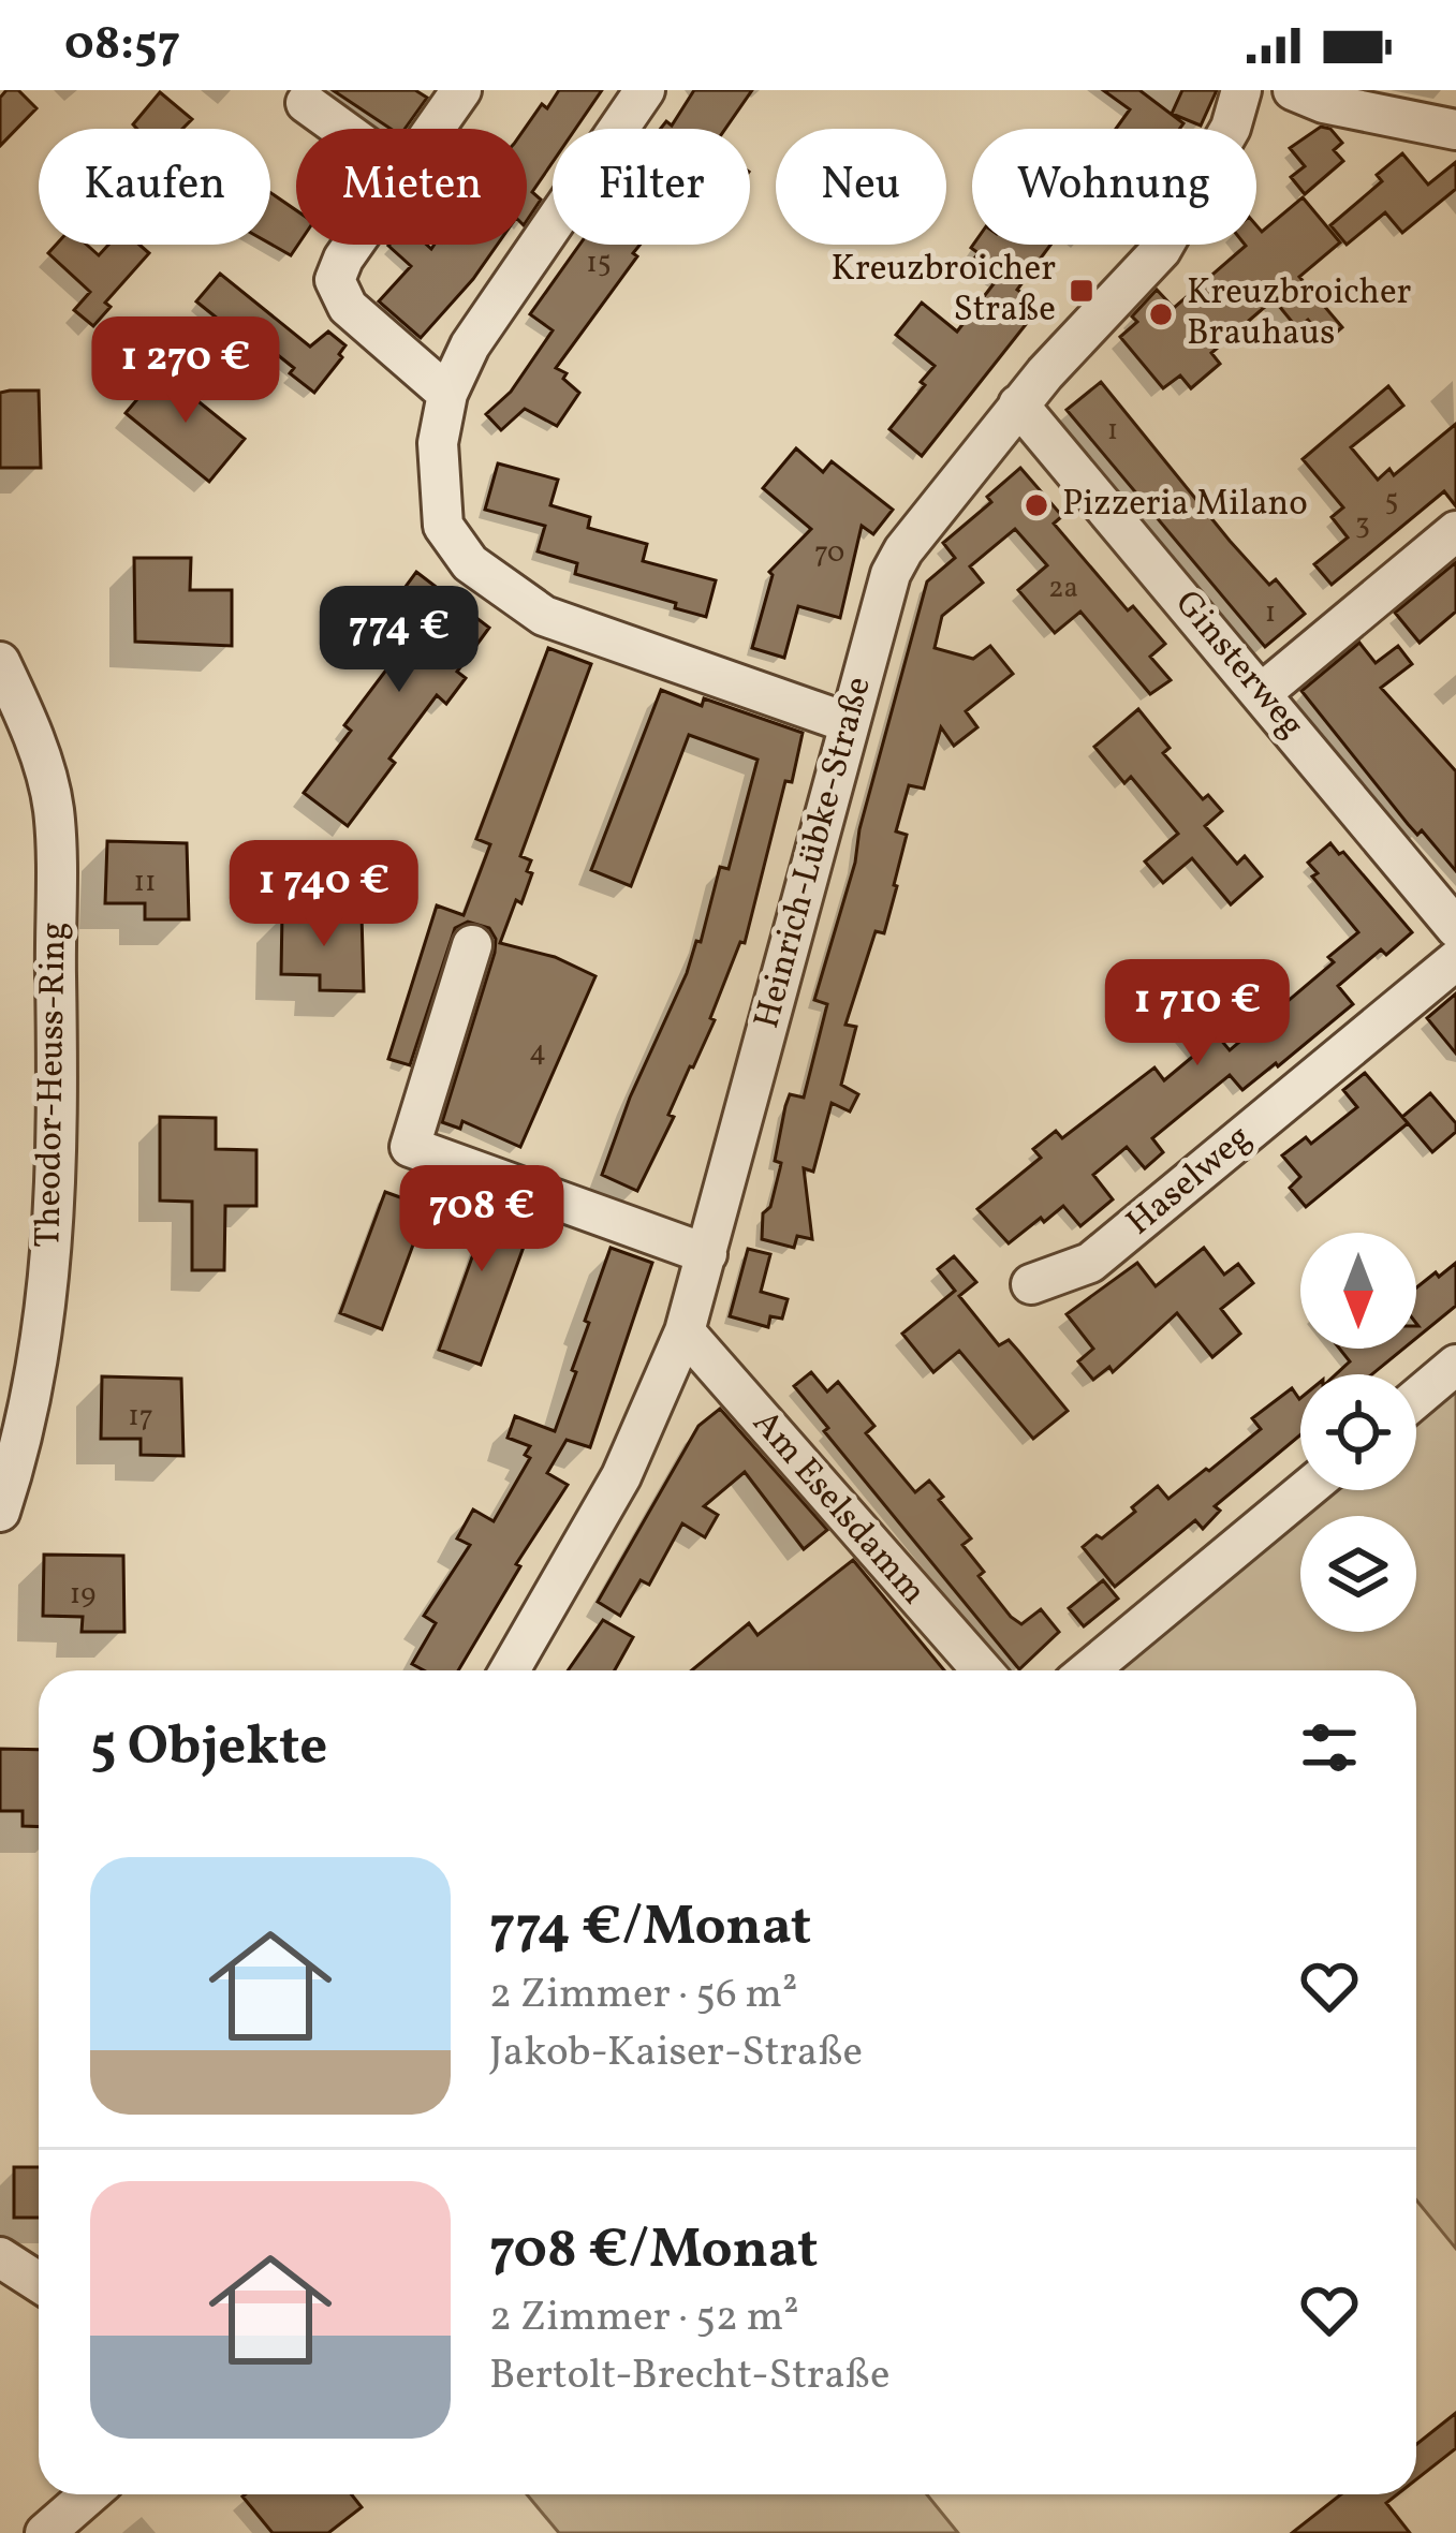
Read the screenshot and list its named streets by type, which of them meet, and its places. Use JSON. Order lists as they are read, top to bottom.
{
  "streets": {
    "street": [
      "Ginsterweg",
      "Heinrich-Lübke-Straße",
      "Theodor-Heuss-Ring",
      "Haselweg",
      "Am Eselsdamm"
    ]
  },
  "crossings": [
    ["Ginsterweg", "Heinrich-Lübke-Straße"],
    ["Heinrich-Lübke-Straße", "Am Eselsdamm"]
  ],
  "places": {
    "transit": ["Kreuzbroicher Straße"],
    "other": ["Kreuzbroicher Brauhaus", "Pizzeria Milano"]
  },
  "house_numbers": [
    "15",
    "1",
    "5",
    "3",
    "70",
    "2a",
    "1",
    "11",
    "4",
    "17",
    "19"
  ],
  "north": "bottom",
  "page": {
    "status": "08:57",
    "chip": [
      "Kaufen",
      "Mieten",
      "Filter",
      "Neu",
      "Wohnung"
    ],
    "price": [
      "1 270 €",
      "774 €",
      "1 740 €",
      "1 710 €",
      "708 €"
    ],
    "heading": "5 Objekte",
    "list": [
      {
        "name": "774 €/Monat",
        "note": "2 Zimmer · 56 m² · Jakob-Kaiser-Straße"
      },
      {
        "name": "708 €/Monat",
        "note": "2 Zimmer · 52 m² · Bertolt-Brecht-Straße"
      }
    ]
  }
}
